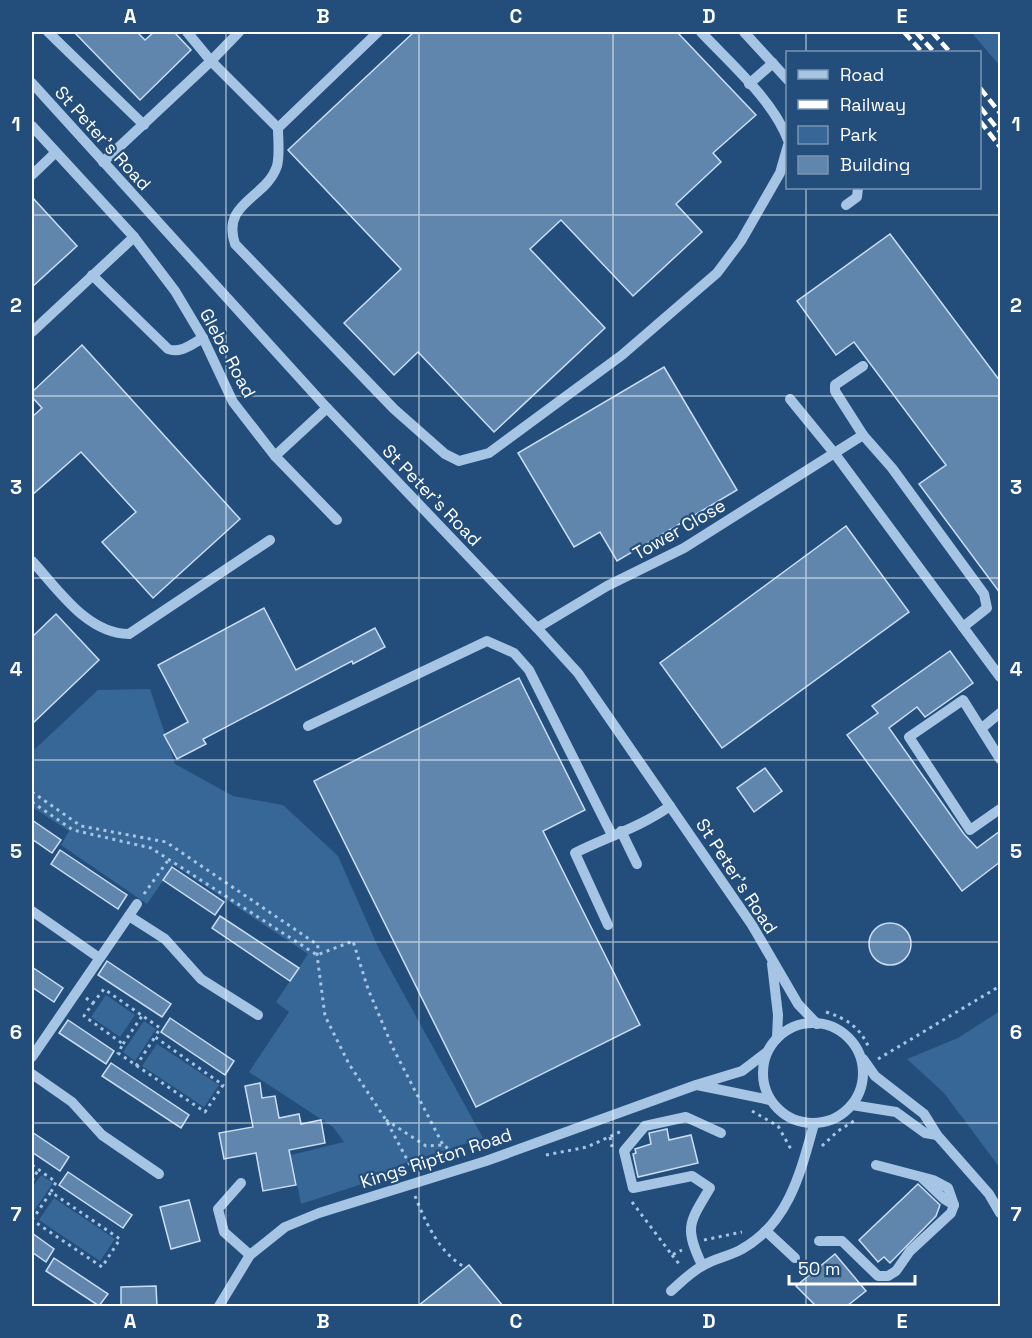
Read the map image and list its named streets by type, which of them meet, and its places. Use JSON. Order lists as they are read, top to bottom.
{
  "streets": {
    "street": [
      "St Peter's Road",
      "Glebe Road",
      "Tower Close",
      "Kings Ripton Road"
    ]
  },
  "crossings": [
    ["St Peter's Road", "Tower Close"],
    ["St Peter's Road", "Kings Ripton Road"]
  ],
  "legend": [
    "Road",
    "Railway",
    "Park",
    "Building"
  ],
  "scale_bar": "50 m",
  "grid": {
    "columns": [
      "A",
      "B",
      "C",
      "D",
      "E"
    ],
    "rows": [
      "1",
      "2",
      "3",
      "4",
      "5",
      "6",
      "7"
    ]
  }
}
